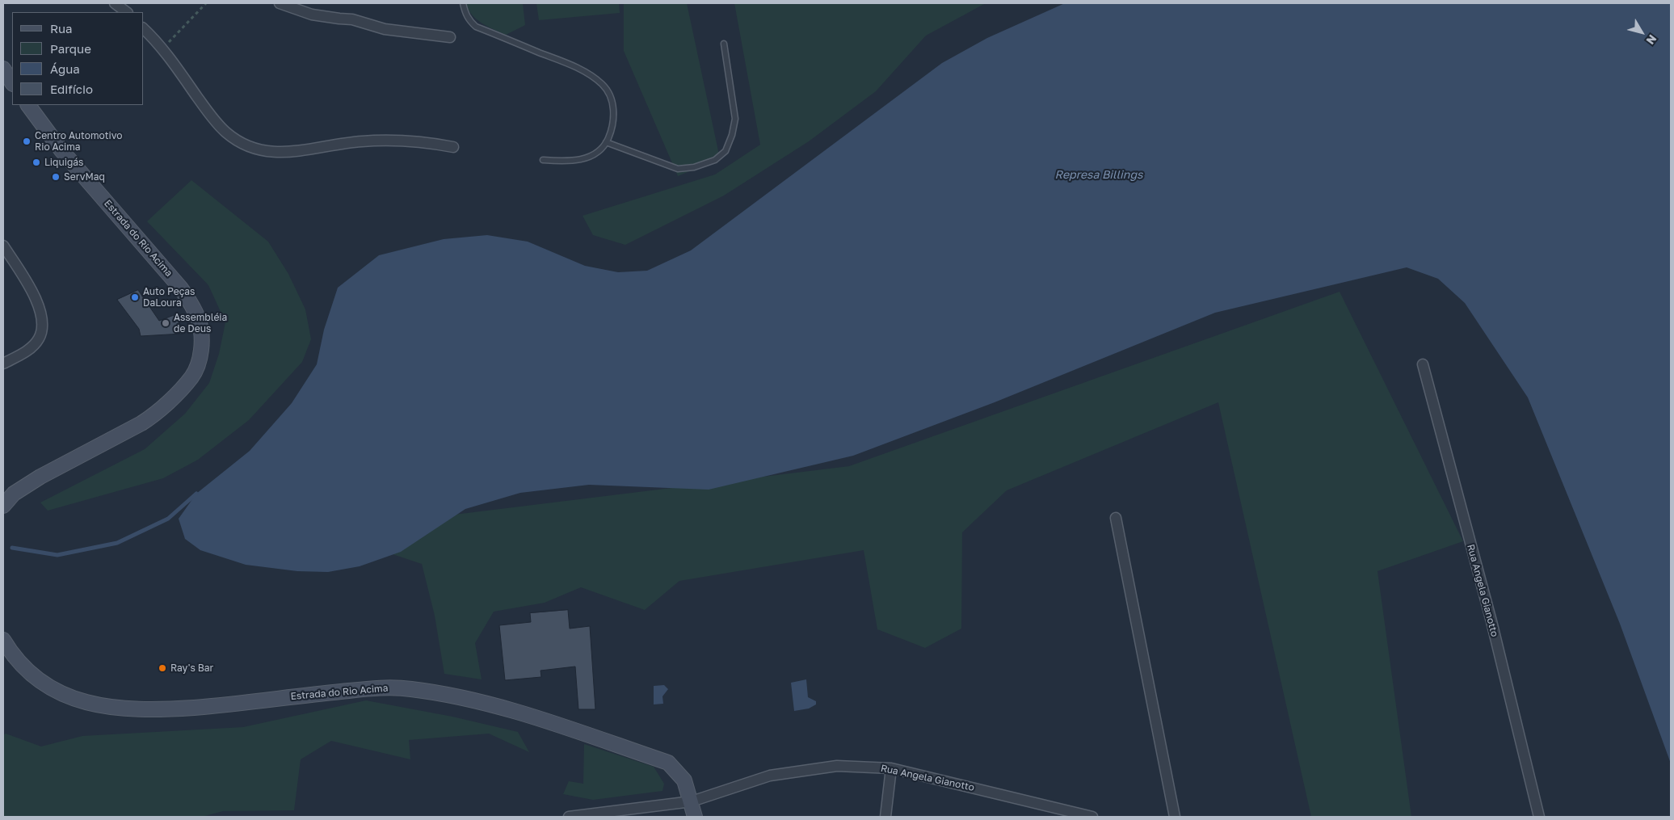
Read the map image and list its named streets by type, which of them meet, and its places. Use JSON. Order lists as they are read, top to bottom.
{
  "streets": {
    "main road": ["Estrada do Rio Acima"],
    "street": ["Rua Angela Gianotto"]
  },
  "crossings": [
    ["Estrada do Rio Acima", "Rua Angela Gianotto"]
  ],
  "water": ["Represa Billings"],
  "places": [
    "Centro Automotivo Rio Acima",
    "Liquigás",
    "ServMaq",
    "Auto Peças DaLoura",
    "Assembléia de Deus",
    "Ray's Bar"
  ],
  "legend": [
    "Rua",
    "Parque",
    "Água",
    "Edifício"
  ],
  "north": "bottom right"
}
